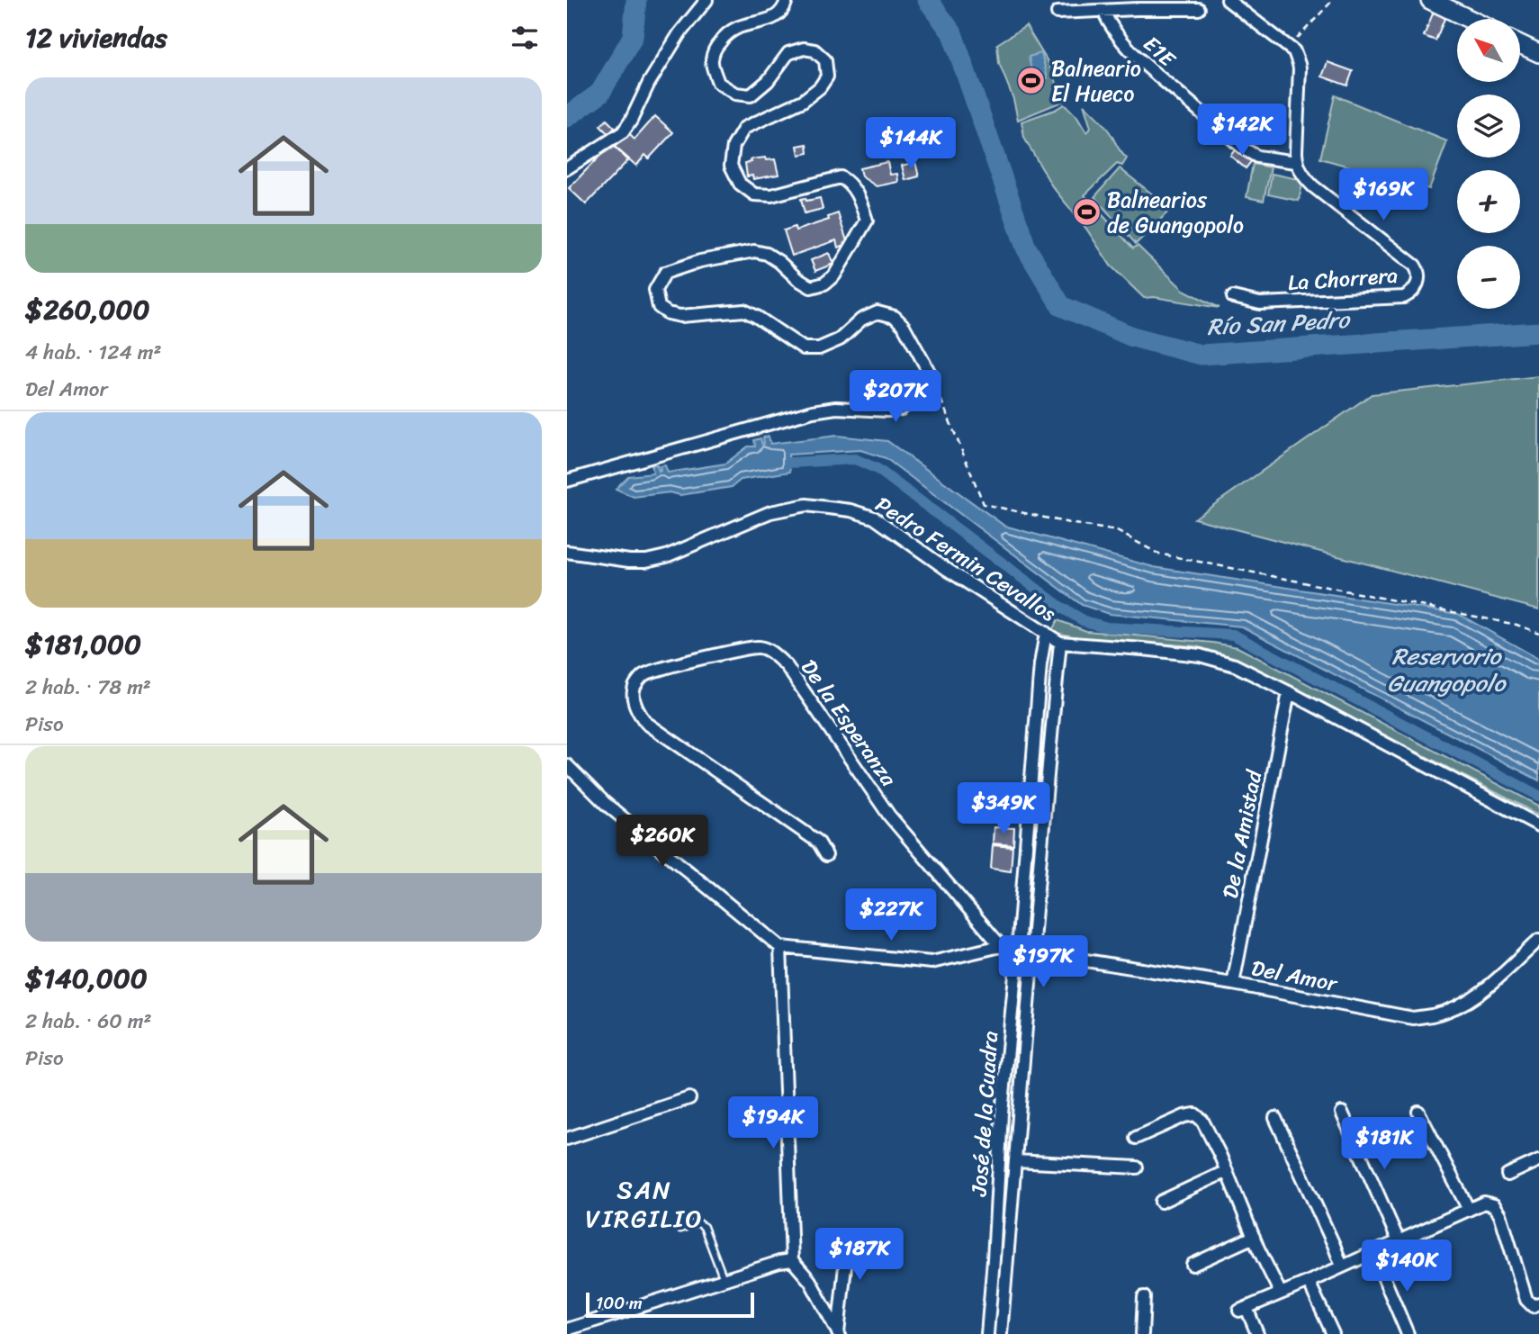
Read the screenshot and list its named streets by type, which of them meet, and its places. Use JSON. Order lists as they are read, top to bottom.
{
  "streets": {
    "street": [
      "E1E",
      "La Chorrera",
      "Pedro Fermin Cevallos",
      "De la Esperanza",
      "De la Amistad",
      "Del Amor",
      "José de la Cuadra"
    ]
  },
  "crossings": [
    ["E1E", "La Chorrera"],
    ["Pedro Fermin Cevallos", "De la Amistad"],
    ["Pedro Fermin Cevallos", "José de la Cuadra"],
    ["De la Amistad", "Del Amor"],
    ["Del Amor", "José de la Cuadra"]
  ],
  "districts": ["SAN VIRGILIO"],
  "water": ["Río San Pedro", "Reservorio Guangopolo"],
  "places": {
    "sports": ["Balneario El Hueco", "Balnearios de Guangopolo"]
  },
  "scale_bar": "100 m",
  "north": "top left",
  "page": {
    "heading": "12 viviendas",
    "map_buttons": ["+", "−"],
    "list": [
      {
        "name": "$260,000",
        "note": "4 hab. · 124 m² · Del Amor"
      },
      {
        "name": "$181,000",
        "note": "2 hab. · 78 m² · Piso"
      },
      {
        "name": "$140,000",
        "note": "2 hab. · 60 m² · Piso"
      }
    ],
    "price": [
      "$142K",
      "$144K",
      "$169K",
      "$207K",
      "$349K",
      "$260K",
      "$227K",
      "$197K",
      "$194K",
      "$181K",
      "$187K",
      "$140K"
    ],
    "scale": "100 m"
  }
}
